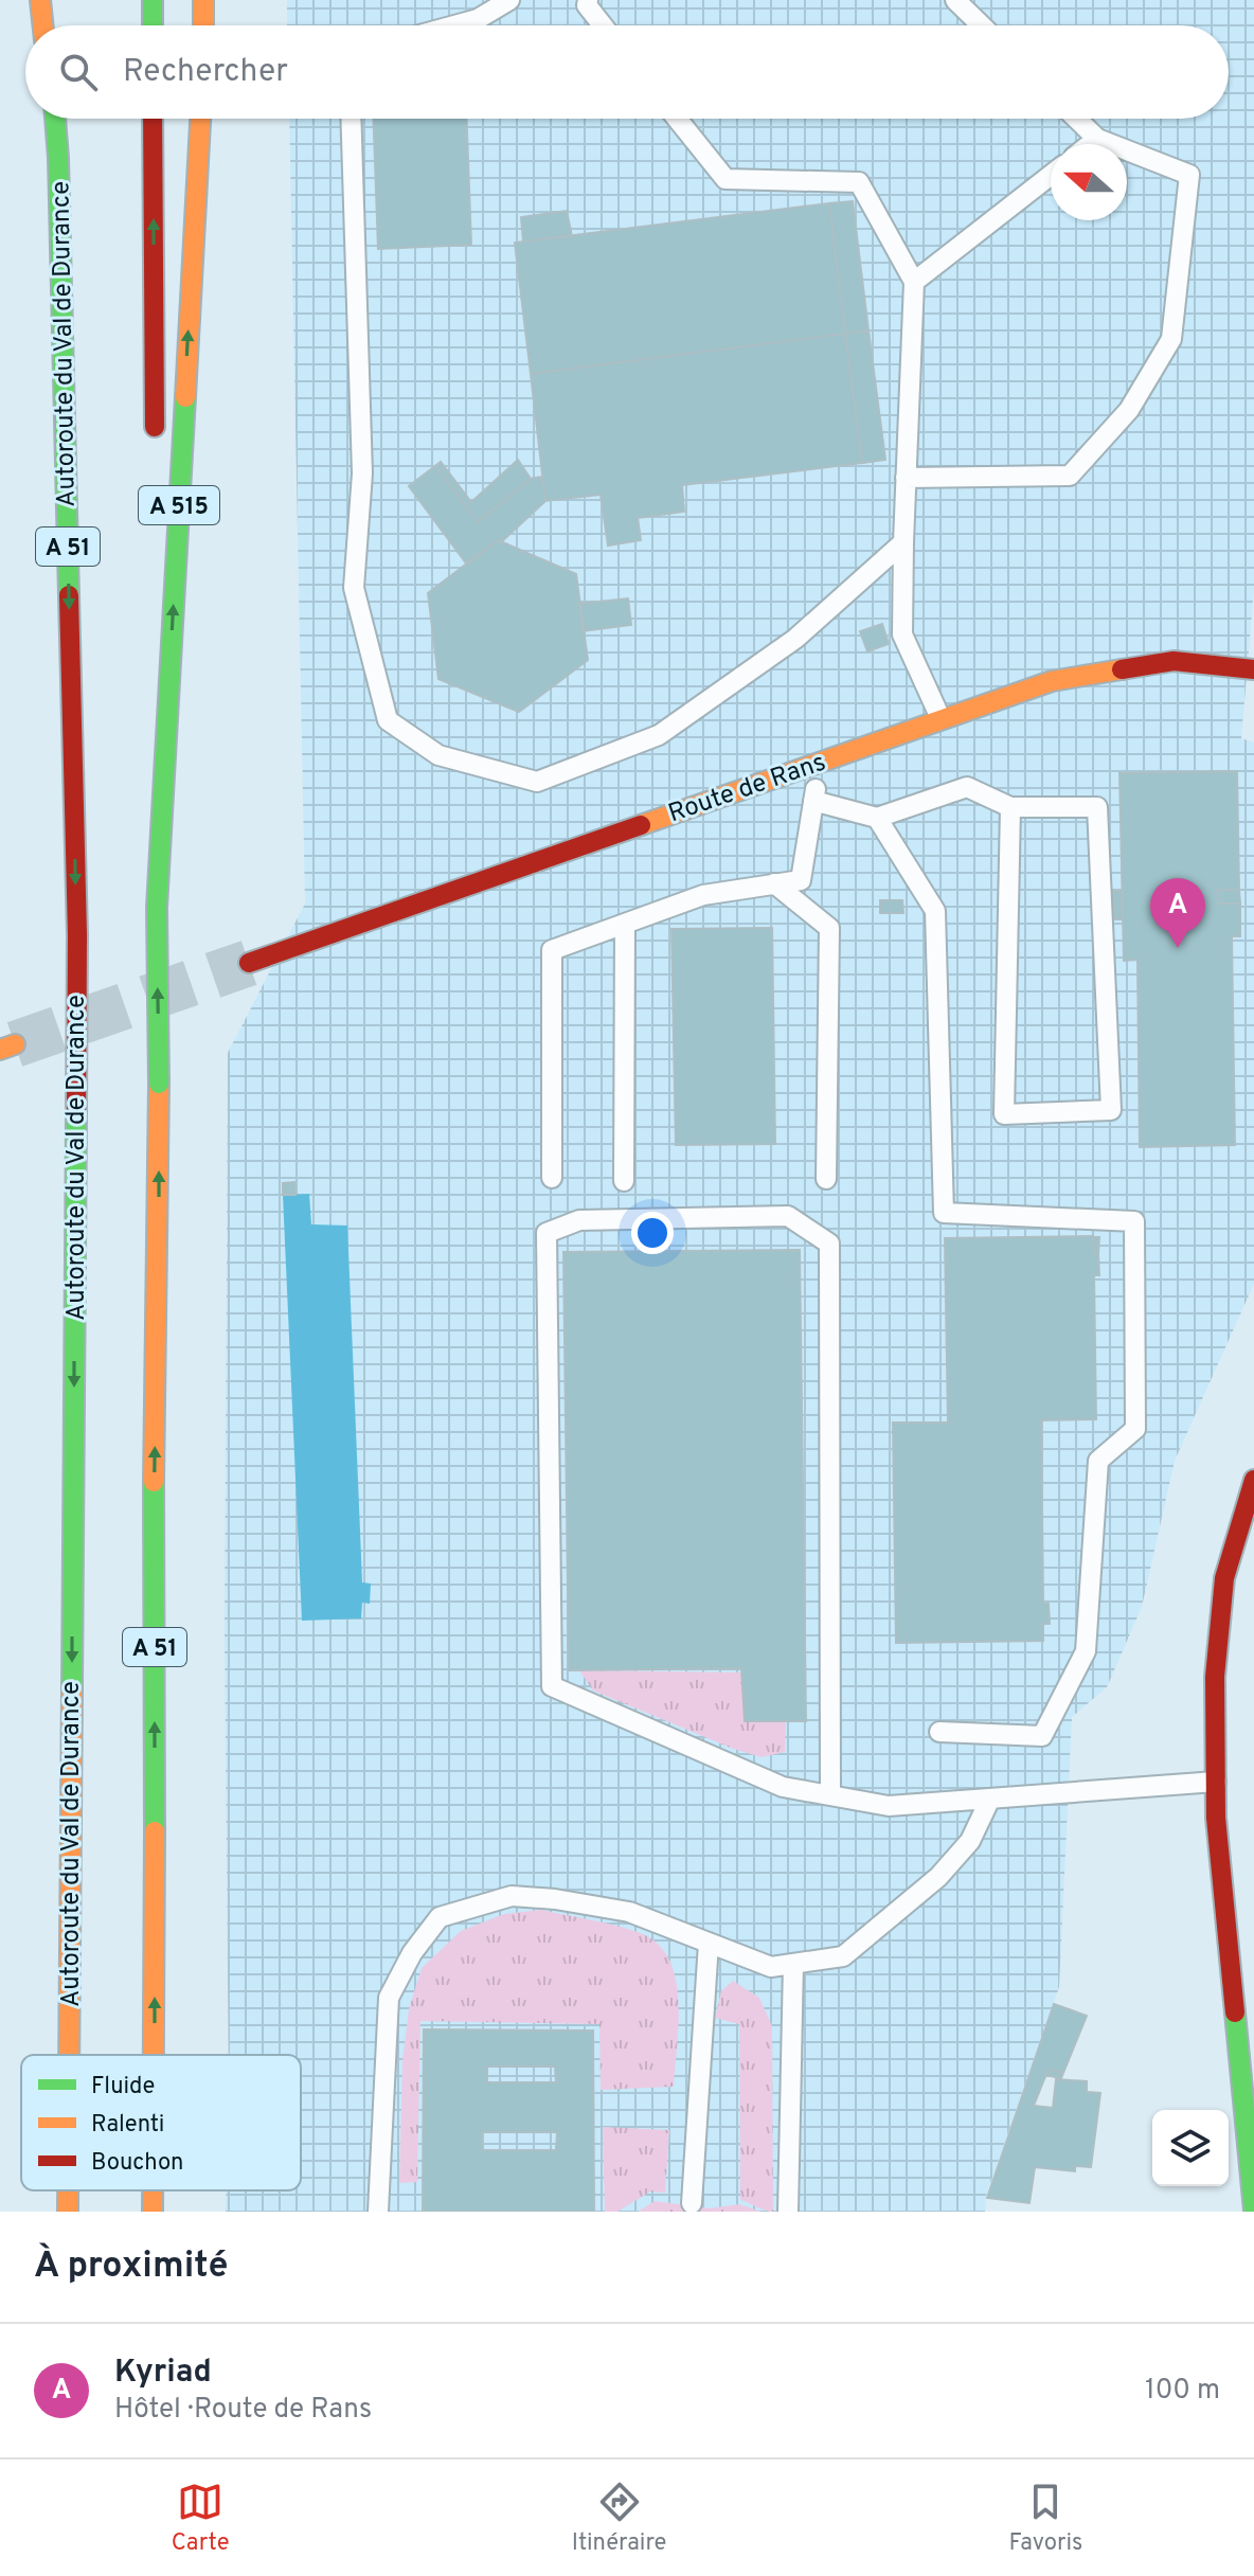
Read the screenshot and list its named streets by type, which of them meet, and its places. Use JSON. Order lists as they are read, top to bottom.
{
  "streets": {
    "main road": [
      "Autoroute du Val de Durance",
      "A 515",
      "A 51",
      "Route de Rans"
    ]
  },
  "crossings": [
    ["A 515", "A 51"]
  ],
  "legend": ["Fluide", "Ralenti", "Bouchon"],
  "north": "left",
  "page": {
    "search": "Rechercher",
    "pins": "A",
    "heading": "À proximité",
    "list": [
      {
        "mark": "A",
        "name": "Kyriad",
        "note": "Hôtel · Route de Rans",
        "value": "100 m"
      }
    ],
    "nav": ["Carte", "Itinéraire", "Favoris"]
  }
}
